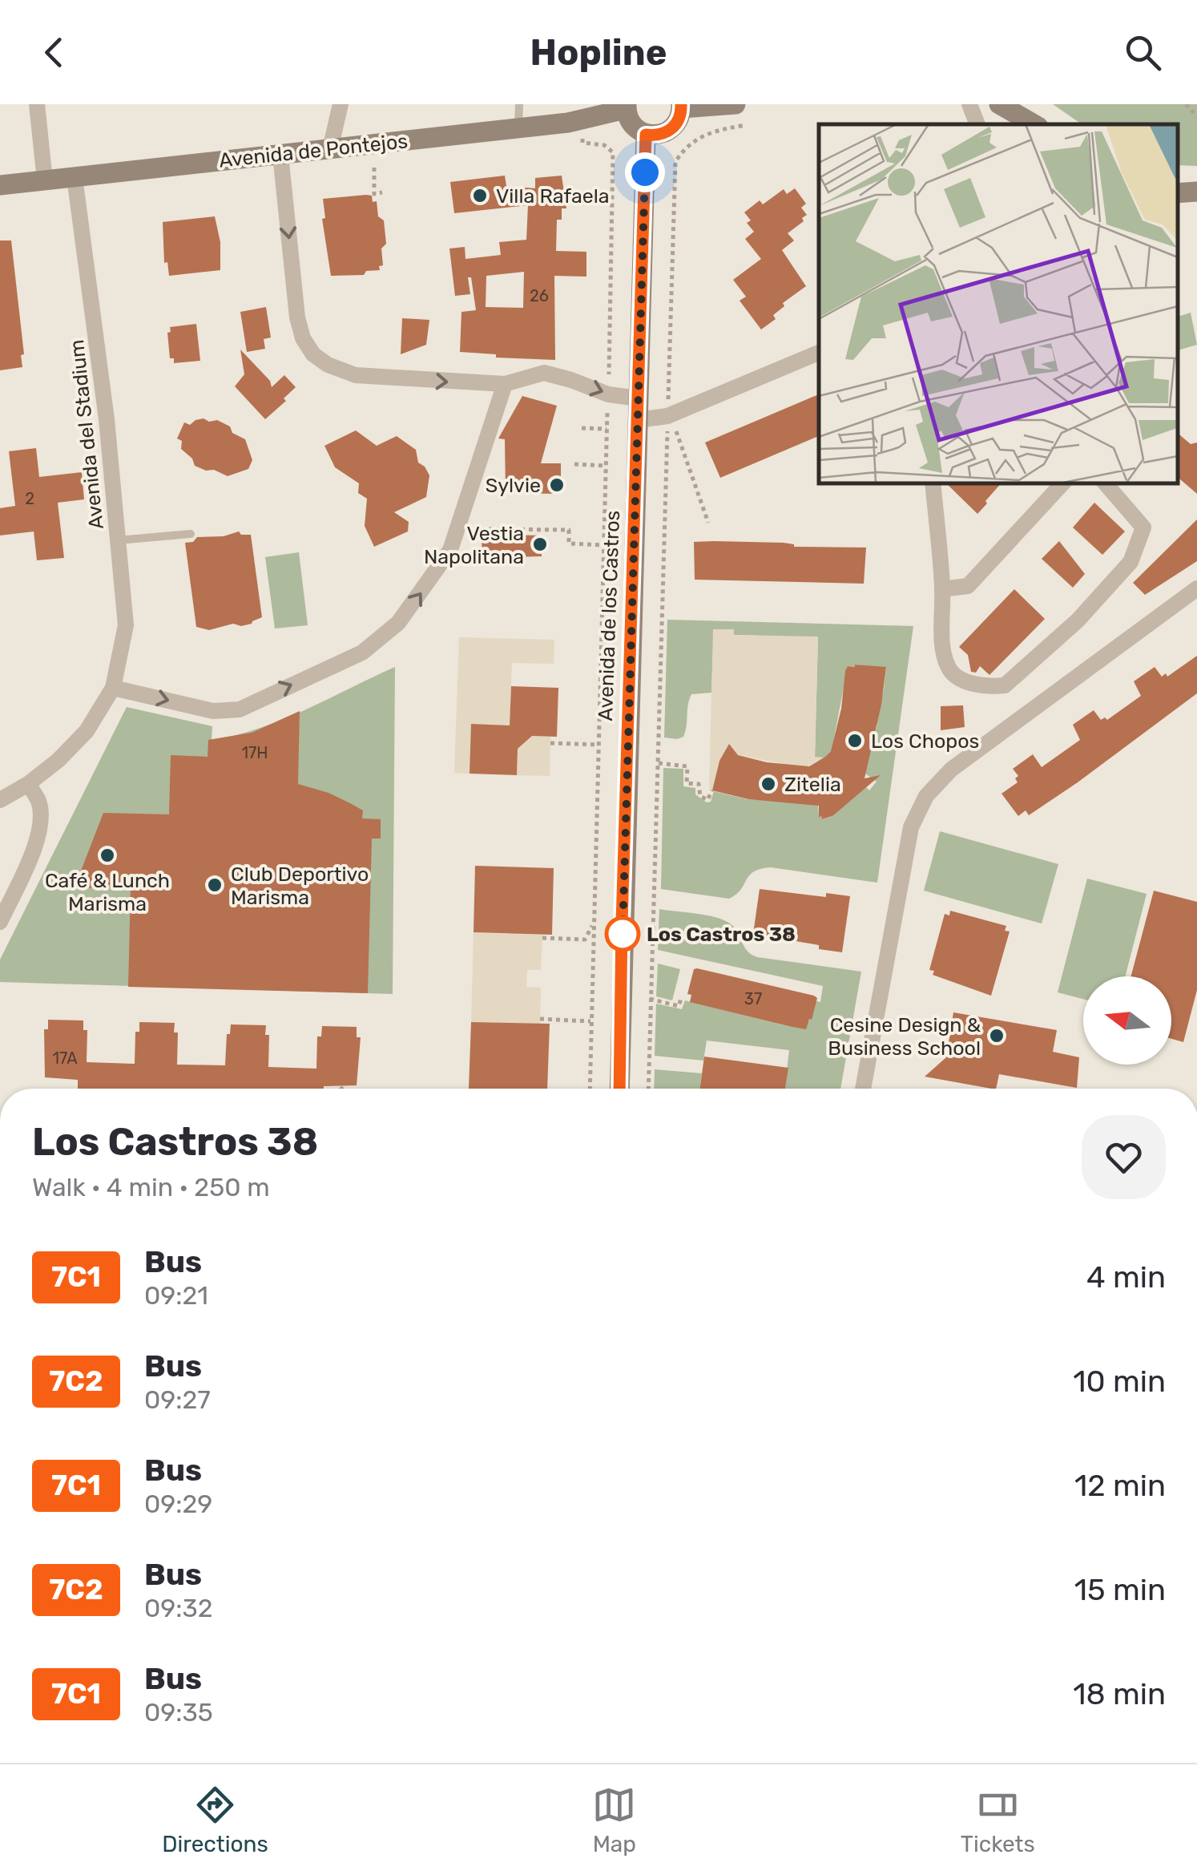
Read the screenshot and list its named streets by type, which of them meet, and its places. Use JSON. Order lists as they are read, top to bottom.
{
  "streets": {
    "main road": ["Avenida de Pontejos", "Avenida de los Castros"],
    "street": ["Avenida del Stadium"]
  },
  "crossings": [
    ["Avenida de Pontejos", "Avenida del Stadium"]
  ],
  "places": [
    "Villa Rafaela",
    "Sylvie",
    "Vestia Napolitana",
    "Los Chopos",
    "Zitelia",
    "Café & Lunch Marisma",
    "Club Deportivo Marisma",
    "Los Castros 38",
    "Cesine Design & Business School"
  ],
  "lines": ["bus line 7C1"],
  "house_numbers": [
    "26",
    "2",
    "17H",
    "37",
    "17A"
  ],
  "north": "left",
  "page": {
    "header": "Hopline",
    "heading": ["Los Castros 38", "Walk · 4 min · 250 m"],
    "list": [
      {
        "mark": "7C1",
        "name": "Bus",
        "note": "09:21",
        "value": "4 min"
      },
      {
        "mark": "7C2",
        "name": "Bus",
        "note": "09:27",
        "value": "10 min"
      },
      {
        "mark": "7C1",
        "name": "Bus",
        "note": "09:29",
        "value": "12 min"
      },
      {
        "mark": "7C2",
        "name": "Bus",
        "note": "09:32",
        "value": "15 min"
      },
      {
        "mark": "7C1",
        "name": "Bus",
        "note": "09:35",
        "value": "18 min"
      }
    ],
    "tabs": ["Directions", "Map", "Tickets"]
  }
}
